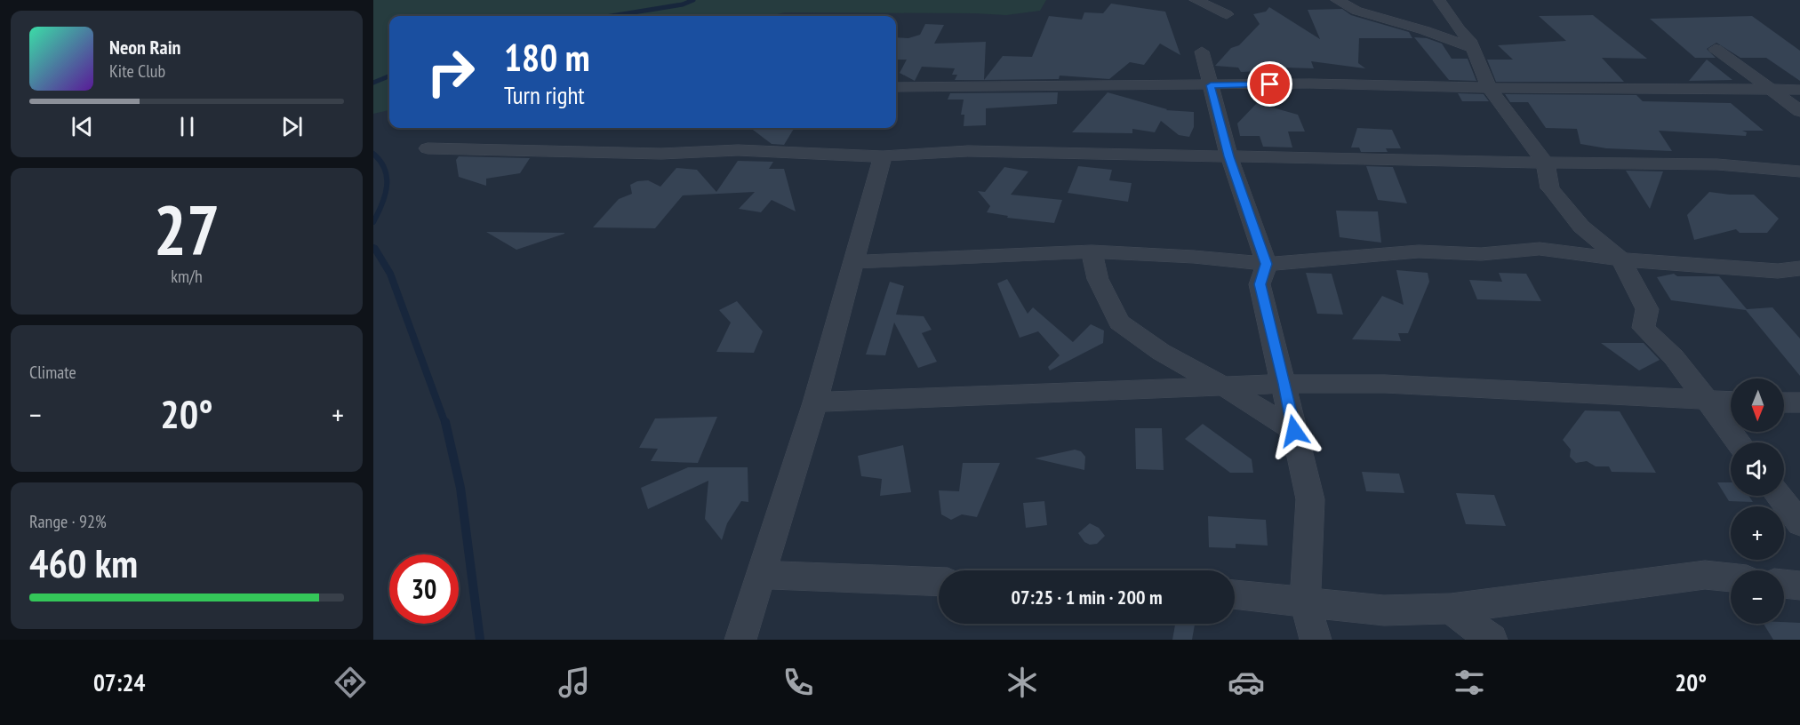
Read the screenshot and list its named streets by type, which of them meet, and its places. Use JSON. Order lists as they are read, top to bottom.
{
  "north": "bottom",
  "page": {
    "turn": ["180 m", "Turn right"],
    "song": ["Neon Rain", "Kite Club"],
    "tile": [
      ["27", "km/h"],
      "Climate",
      ["Range · 92%", "460 km"]
    ],
    "map_buttons": ["+", "−"],
    "heat": ["−", "20°", "+"],
    "limit": "30",
    "trip": "07:25 · 1 min · 200 m",
    "tabs": ["07:24", "20°"]
  }
}
